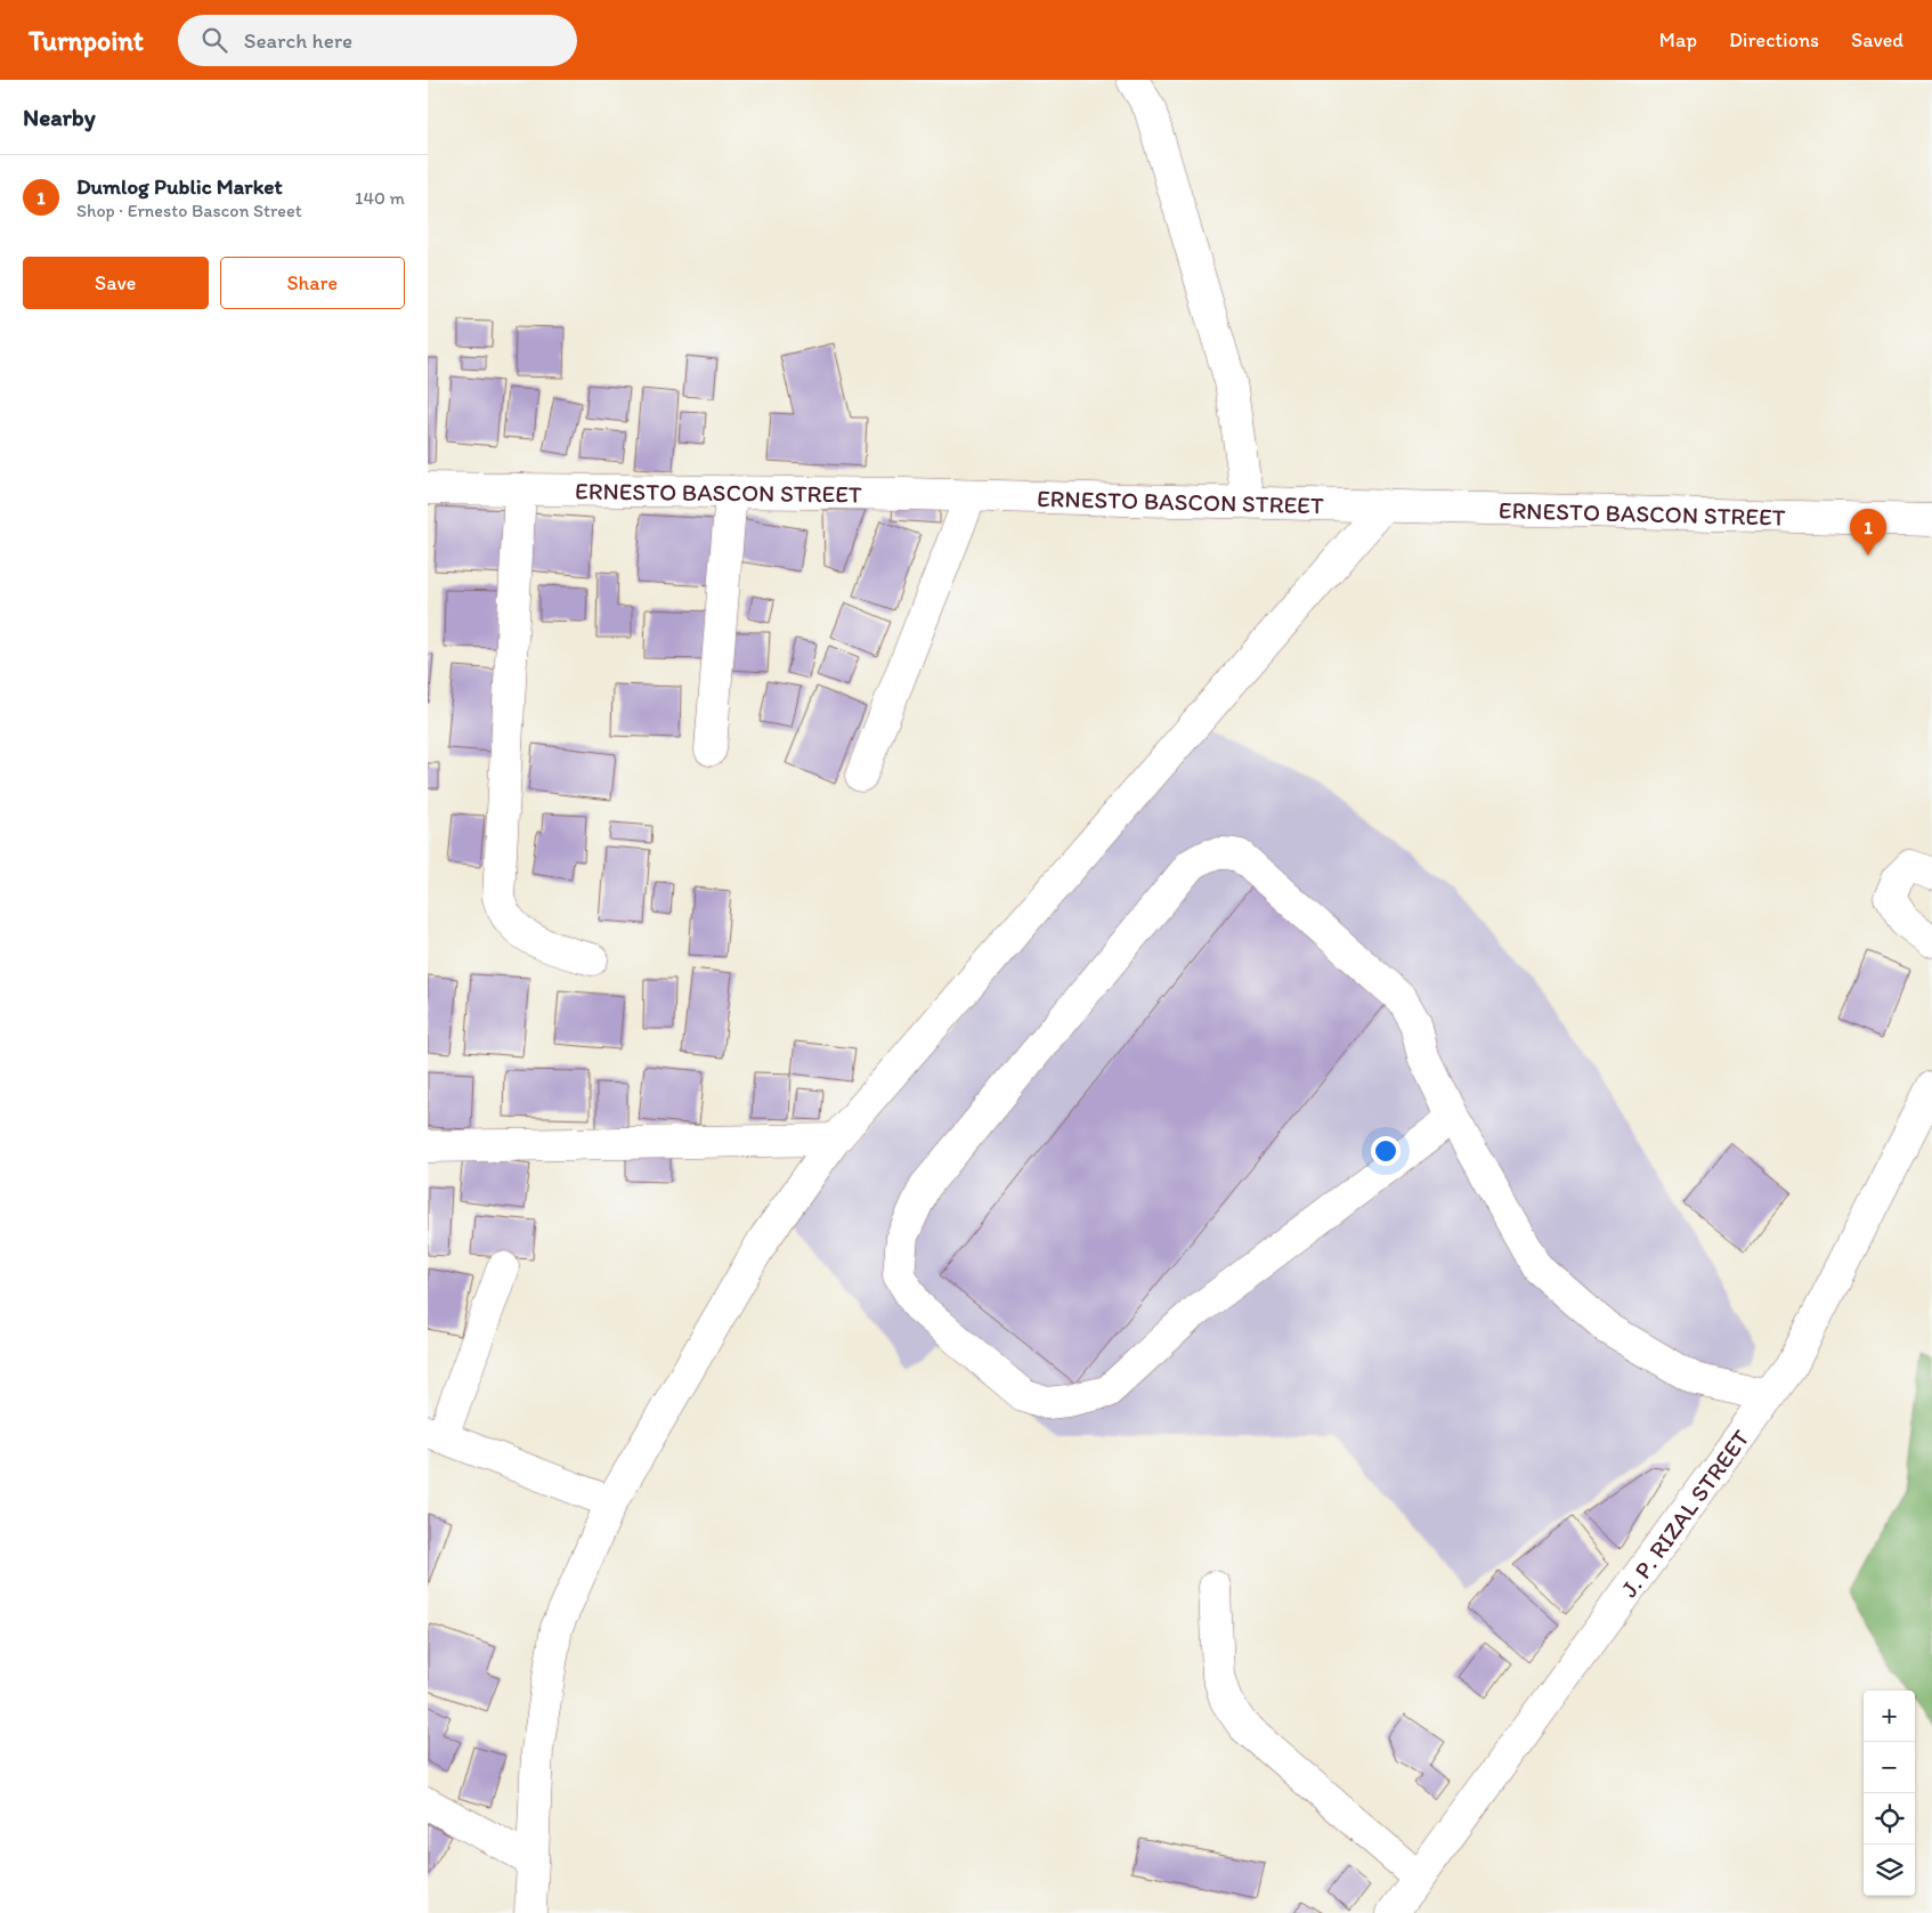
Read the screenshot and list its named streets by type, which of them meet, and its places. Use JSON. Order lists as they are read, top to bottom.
{
  "streets": {
    "street": ["ERNESTO BASCON STREET", "J. P. RIZAL STREET"]
  },
  "page": {
    "header": "Turnpoint",
    "search": "Search here",
    "nav": ["Map", "Directions", "Saved"],
    "heading": "Nearby",
    "list": [
      {
        "mark": "1",
        "name": "Dumlog Public Market",
        "note": "Shop · Ernesto Bascon Street",
        "value": "140 m"
      }
    ],
    "buttons": ["Save", "Share"],
    "pins": "1",
    "map_buttons": ["+", "−"]
  }
}
